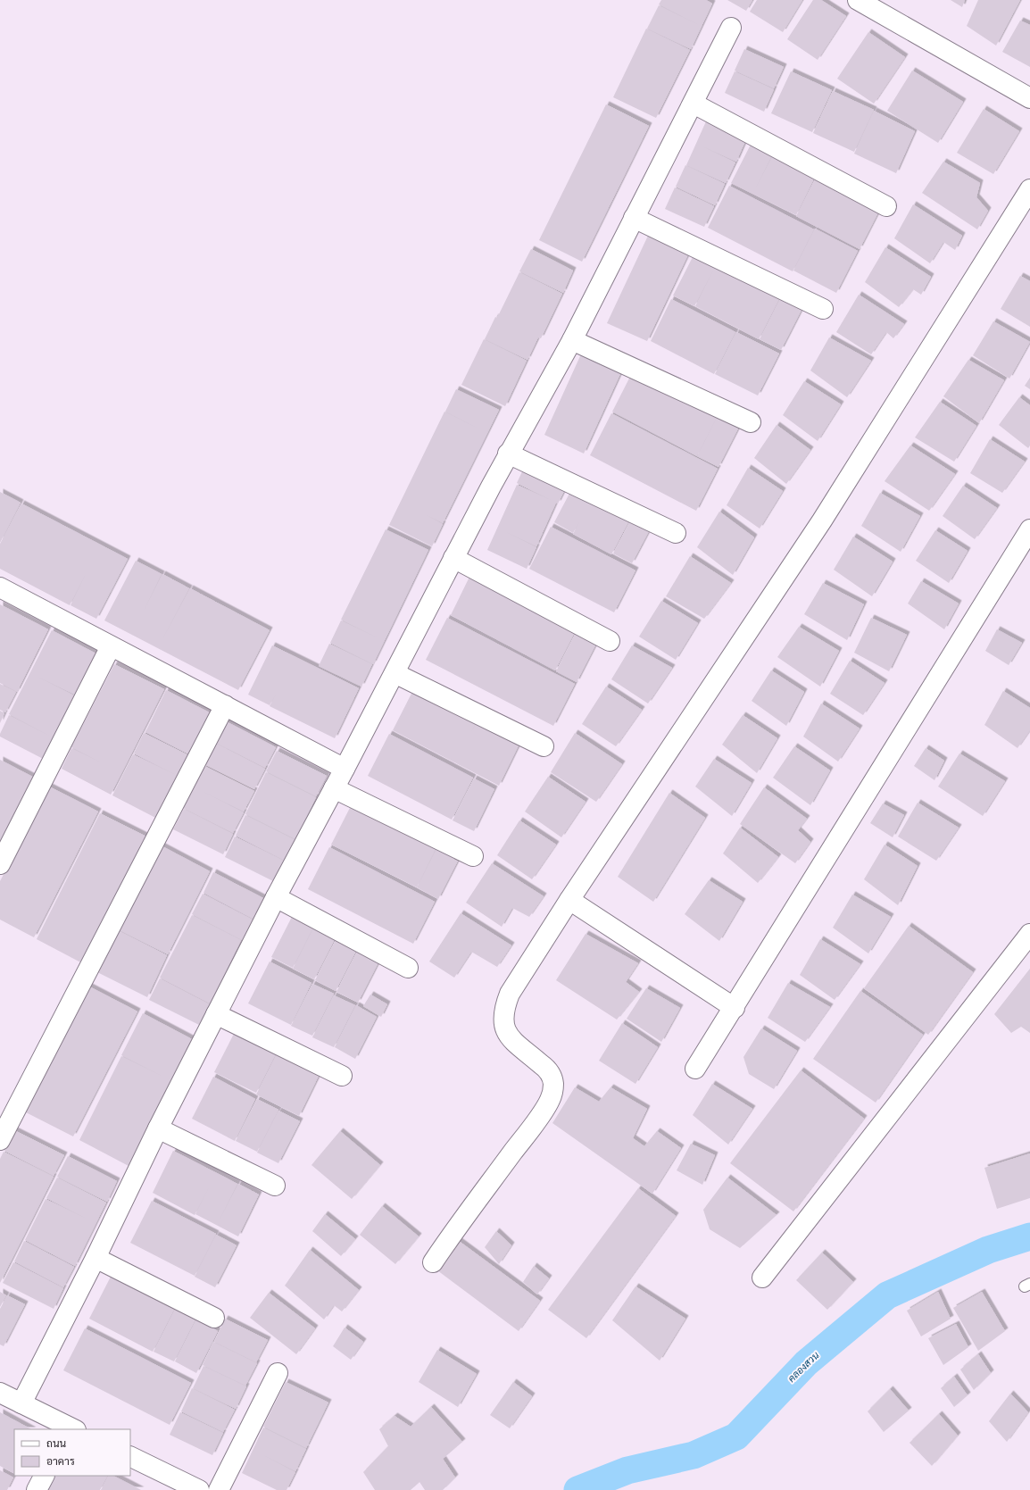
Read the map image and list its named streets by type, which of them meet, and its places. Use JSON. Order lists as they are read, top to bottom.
{
  "water": ["คลองสวน"],
  "legend": ["ถนน", "อาคาร"]
}
